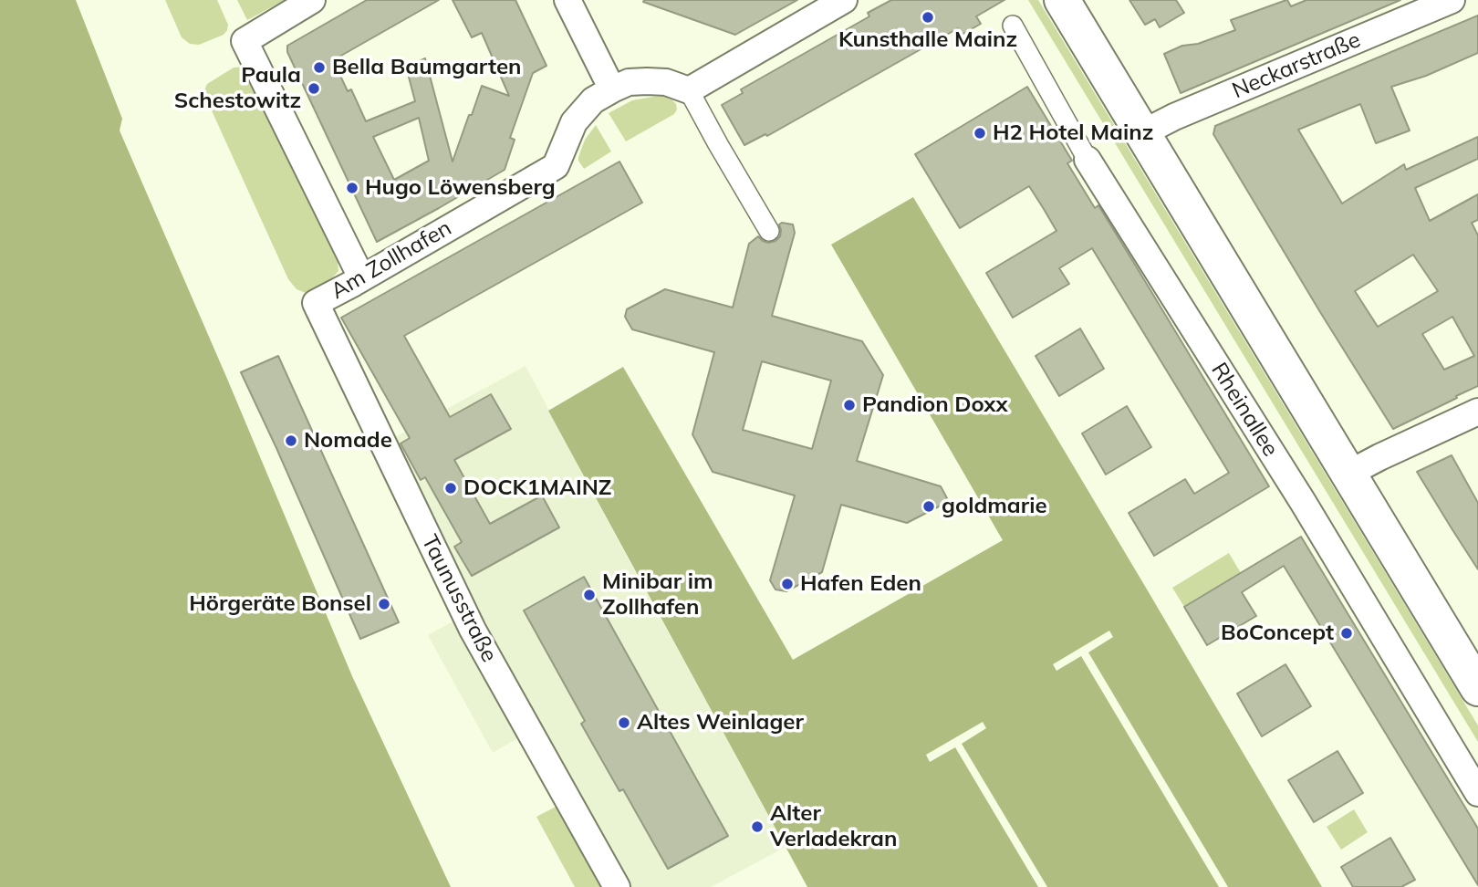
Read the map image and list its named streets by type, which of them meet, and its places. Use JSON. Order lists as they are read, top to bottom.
{
  "streets": {
    "street": [
      "Neckarstraße",
      "Am Zollhafen",
      "Rheinallee",
      "Taunusstraße"
    ]
  },
  "crossings": [
    ["Am Zollhafen", "Taunusstraße"]
  ],
  "places": [
    "Kunsthalle Mainz",
    "Bella Baumgarten",
    "Paula Schestowitz",
    "H2 Hotel Mainz",
    "Hugo Löwensberg",
    "Pandion Doxx",
    "Nomade",
    "DOCK1MAINZ",
    "goldmarie",
    "Hafen Eden",
    "Minibar im Zollhafen",
    "Hörgeräte Bonsel",
    "BoConcept",
    "Altes Weinlager",
    "Alter Verladekran"
  ]
}
